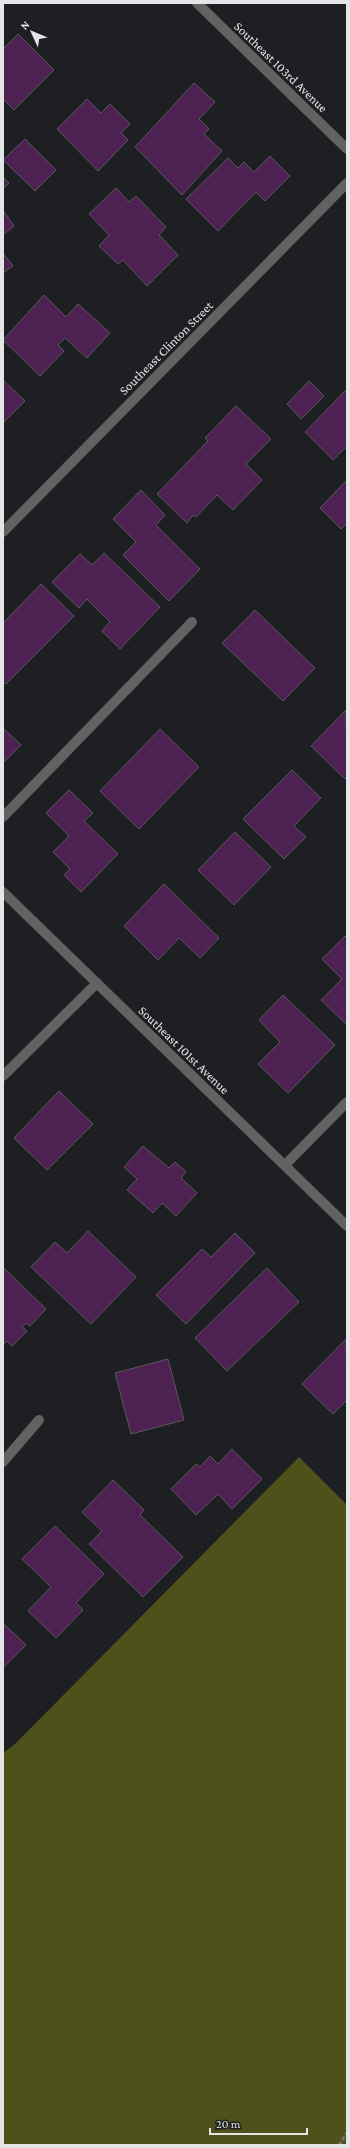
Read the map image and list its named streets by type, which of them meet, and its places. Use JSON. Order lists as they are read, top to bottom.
{
  "streets": {
    "street": ["Southeast 103rd Avenue", "Southeast Clinton Street", "Southeast 101st Avenue"]
  },
  "scale_bar": "20 m",
  "north": "top left"
}
